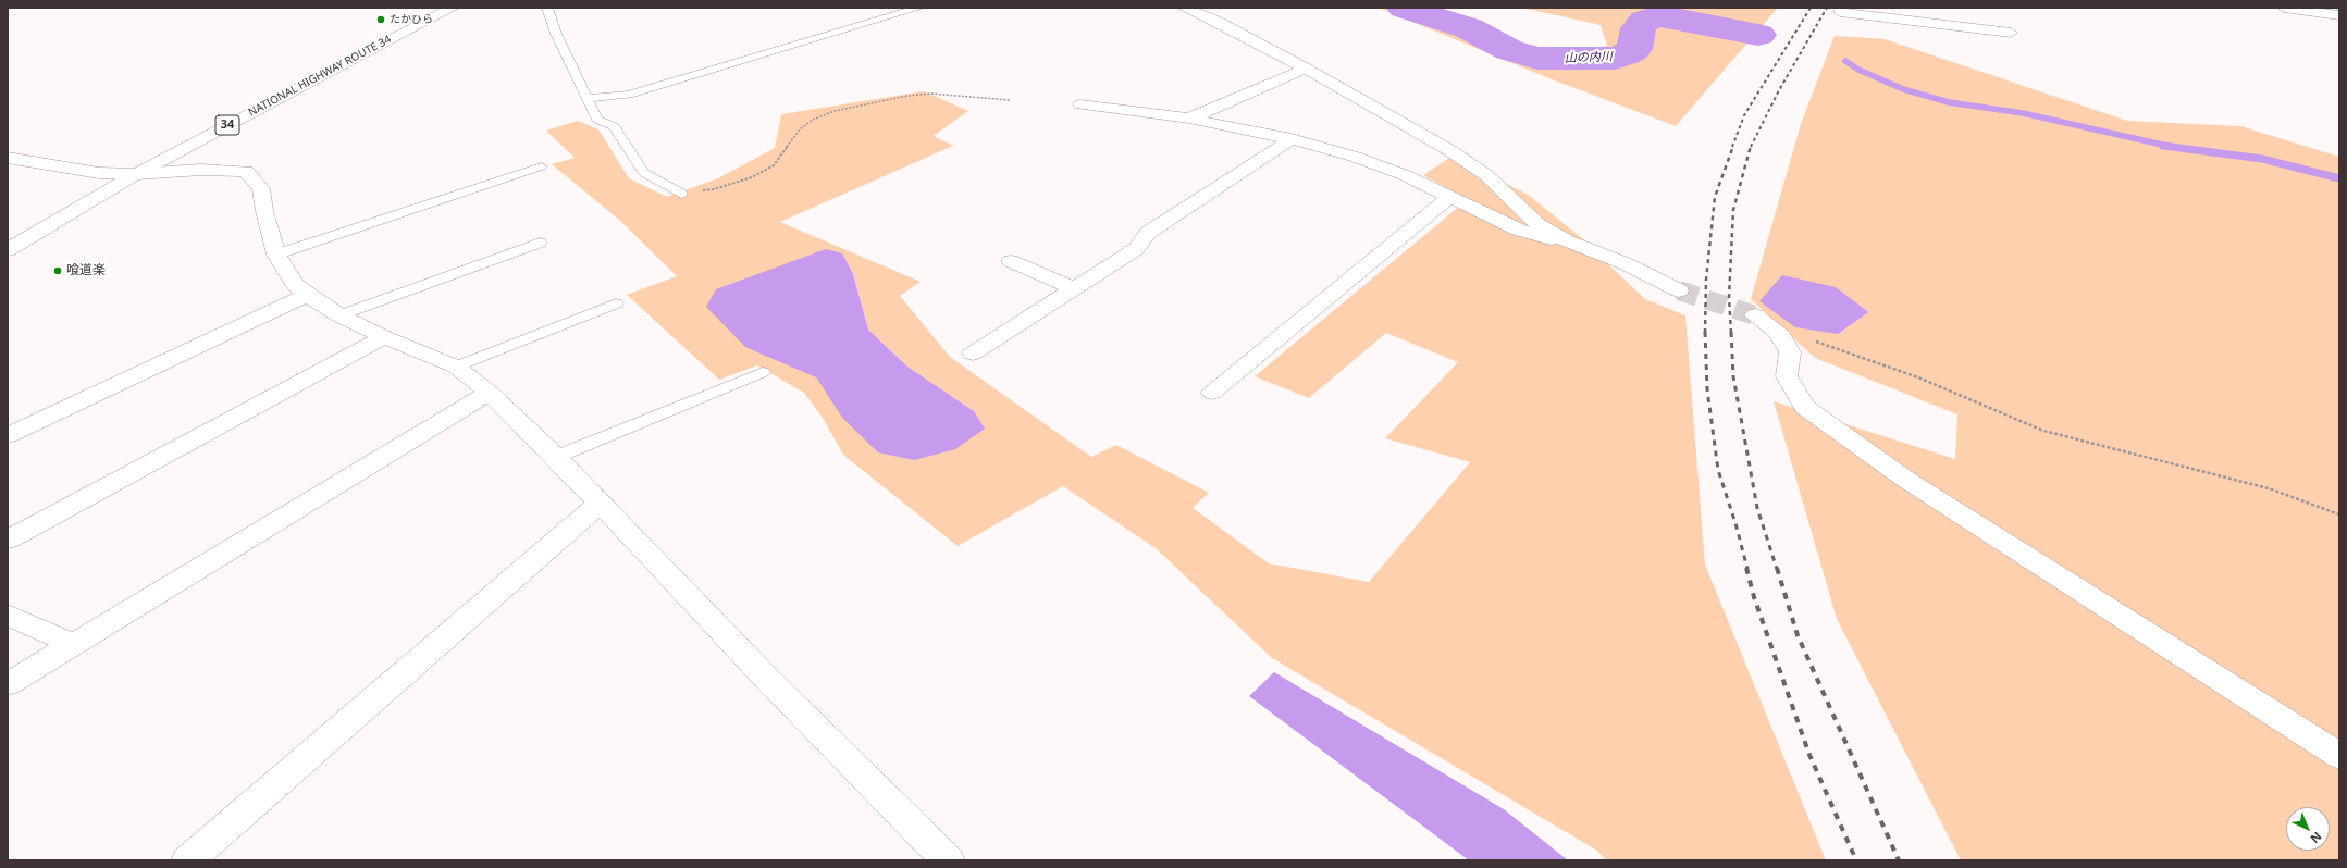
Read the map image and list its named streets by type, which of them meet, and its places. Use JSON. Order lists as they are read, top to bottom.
{
  "streets": {
    "main road": ["NATIONAL HIGHWAY ROUTE 34", "34"]
  },
  "water": ["山の内川"],
  "places": ["たかひら", "喰道楽"],
  "north": "bottom right"
}
